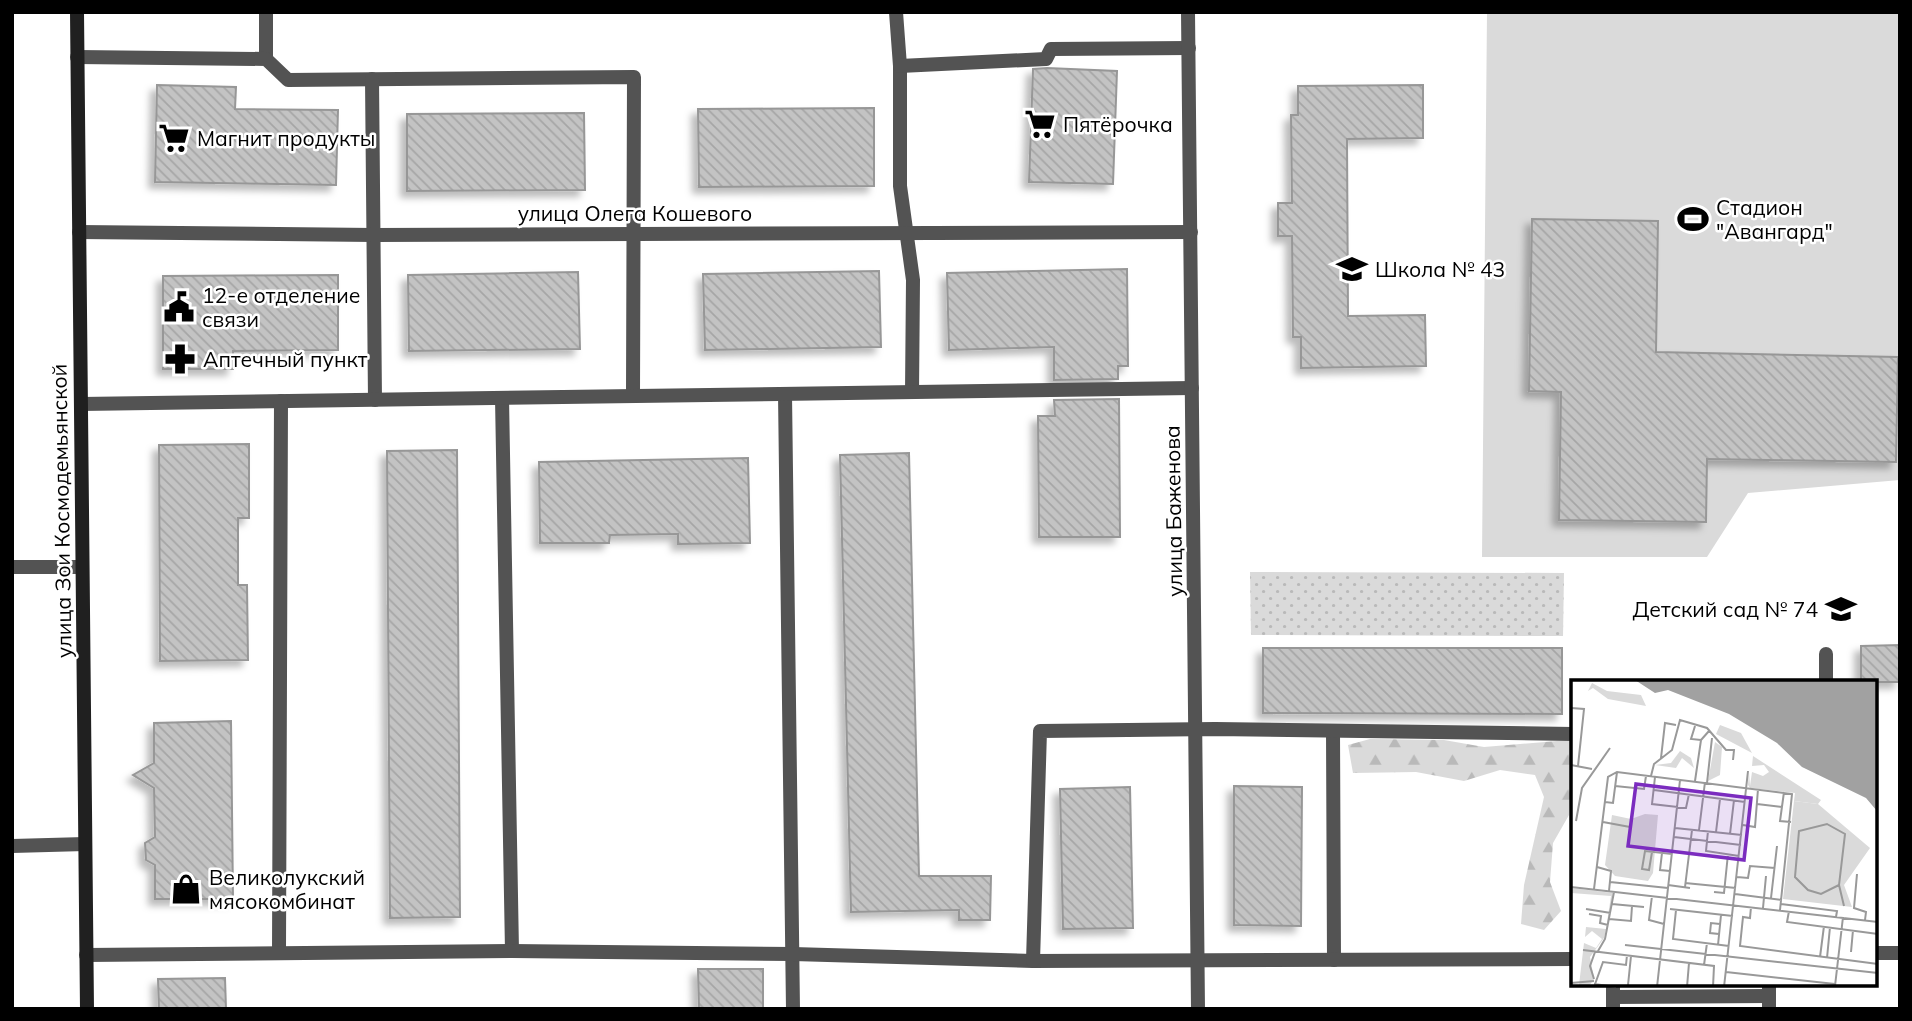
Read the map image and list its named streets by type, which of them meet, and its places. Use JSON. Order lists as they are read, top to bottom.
{
  "streets": {
    "street": ["улица Олега Кошевого", "улица Зои Космодемьянской", "улица Баженова"]
  },
  "crossings": [
    ["улица Олега Кошевого", "улица Зои Космодемьянской"],
    ["улица Олега Кошевого", "улица Баженова"]
  ],
  "places": {
    "supermarket": ["Пятёрочка", "Магнит продукты"],
    "sports": ["Стадион \"Авангард\""],
    "school or university": ["Школа № 43", "Детский сад № 74"],
    "public building": ["12-е отделение связи"],
    "pharmacy": ["Аптечный пункт"],
    "shop": ["Великолукский мясокомбинат"]
  }
}
